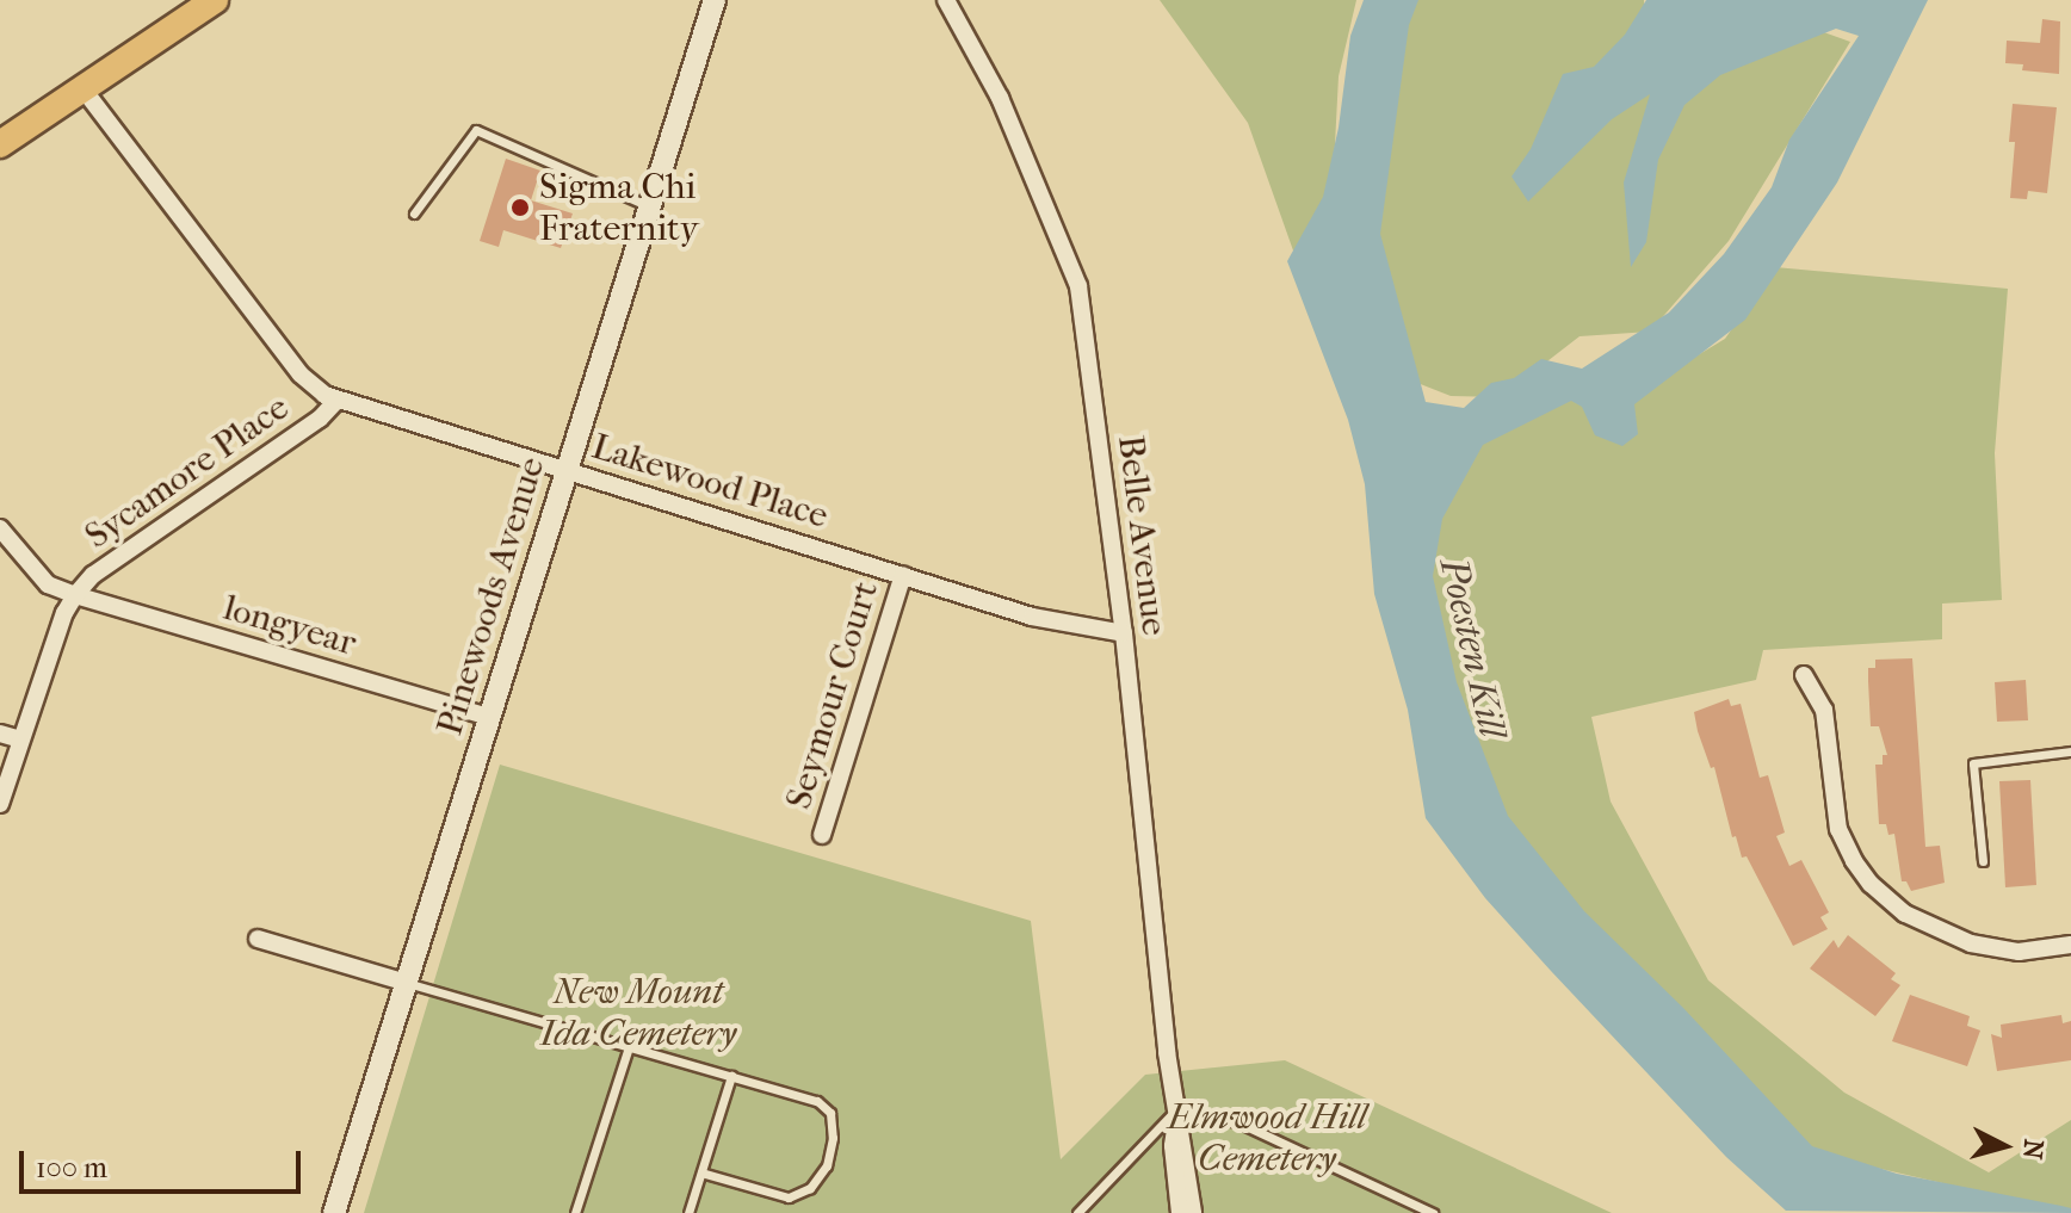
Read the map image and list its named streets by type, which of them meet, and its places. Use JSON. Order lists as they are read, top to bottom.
{
  "streets": {
    "street": [
      "Sycamore Place",
      "Lakewood Place",
      "Belle Avenue",
      "Pinewoods Avenue",
      "longyear",
      "Seymour Court"
    ]
  },
  "crossings": [
    ["Sycamore Place", "Lakewood Place"],
    ["Sycamore Place", "longyear"],
    ["Lakewood Place", "Belle Avenue"],
    ["Lakewood Place", "Pinewoods Avenue"],
    ["Lakewood Place", "Seymour Court"],
    ["Pinewoods Avenue", "longyear"]
  ],
  "water": ["Poesten Kill"],
  "parks": ["New Mount Ida Cemetery", "Elmwood Hill Cemetery"],
  "places": ["Sigma Chi Fraternity"],
  "scale_bar": "100 m",
  "north": "right"
}
